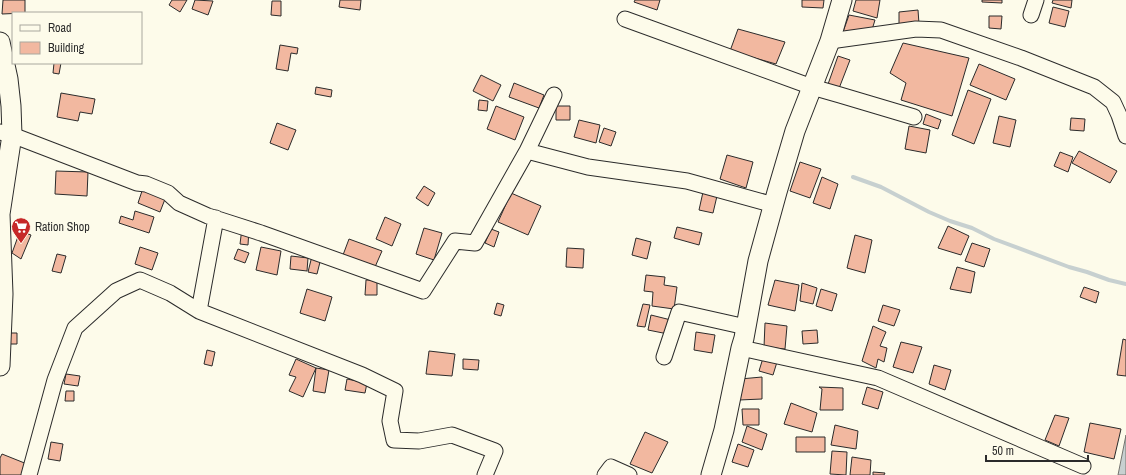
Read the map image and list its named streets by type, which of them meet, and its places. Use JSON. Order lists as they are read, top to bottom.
{
  "places": {
    "supermarket": ["Ration Shop"]
  },
  "legend": ["Road", "Building"],
  "scale_bar": "50 m"
}
